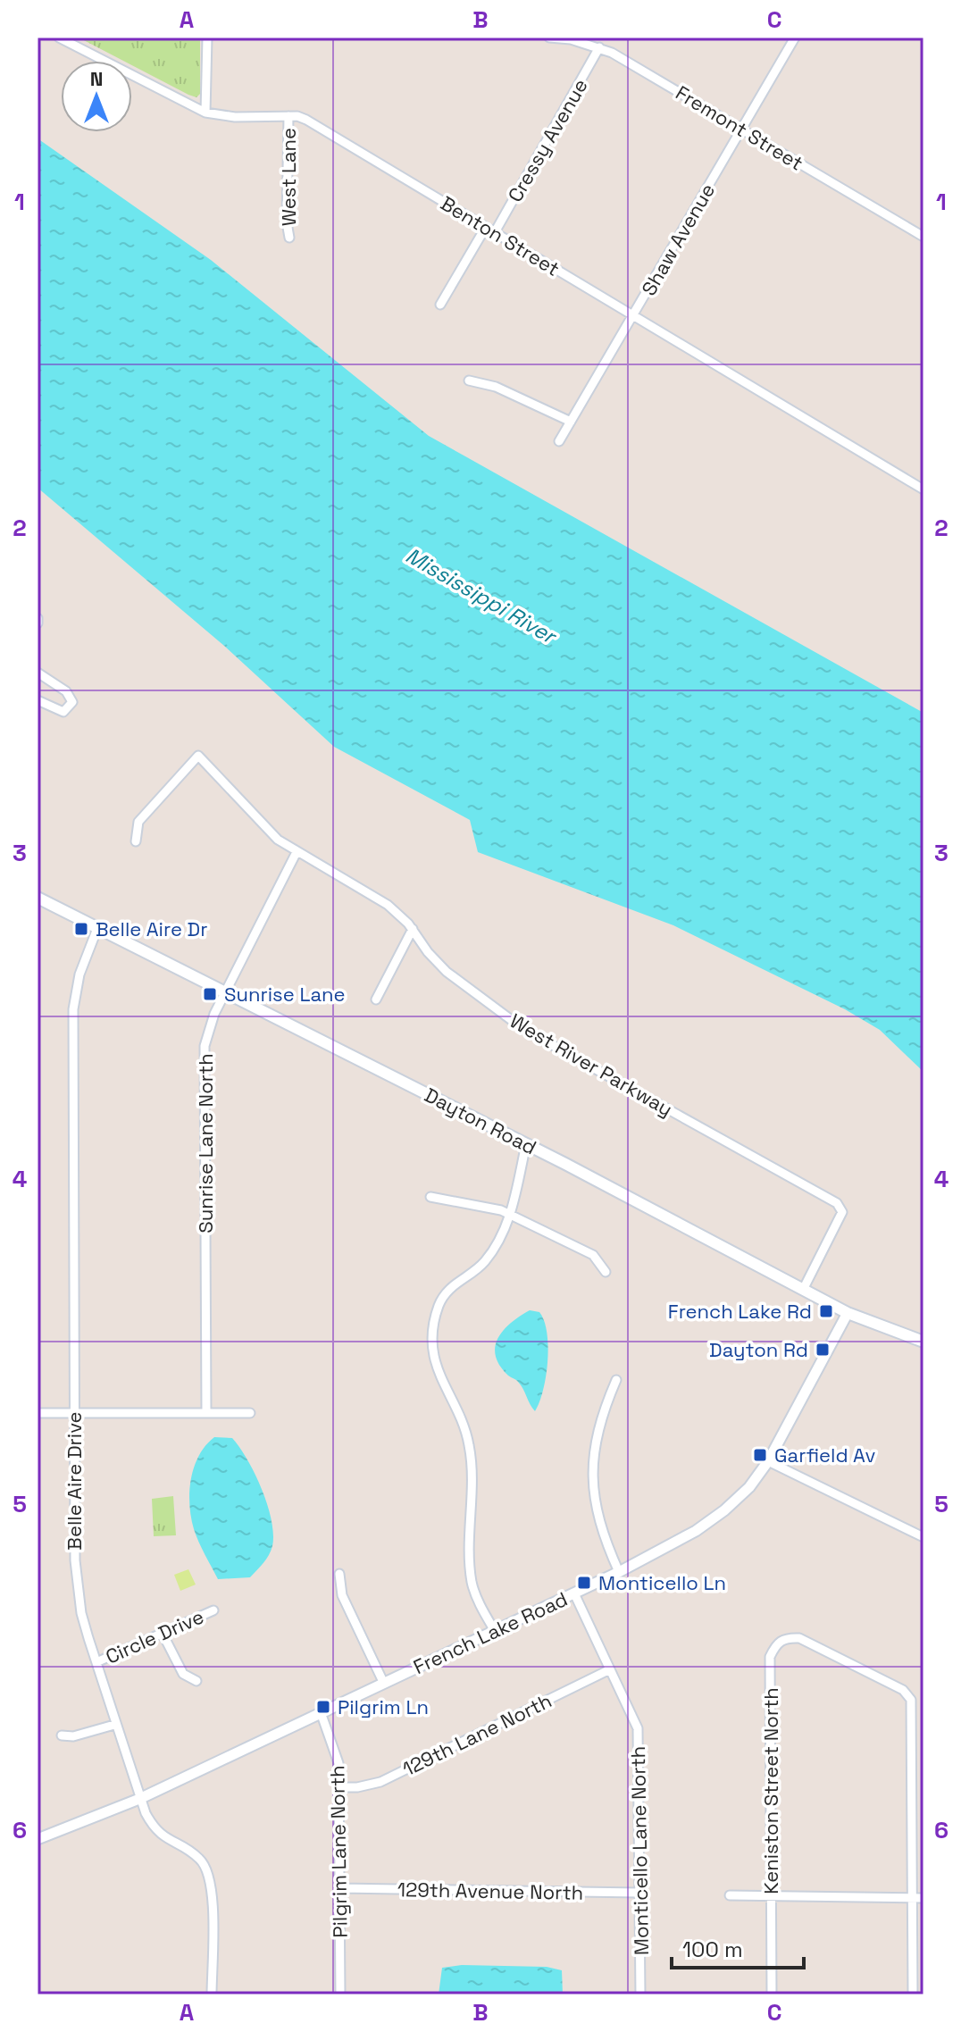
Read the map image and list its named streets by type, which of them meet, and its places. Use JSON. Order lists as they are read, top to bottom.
{
  "streets": {
    "main road": ["Dayton Road"],
    "street": [
      "Fremont Street",
      "Cressy Avenue",
      "West Lane",
      "Benton Street",
      "Shaw Avenue",
      "West River Parkway",
      "Sunrise Lane North",
      "Belle Aire Drive",
      "French Lake Road",
      "Circle Drive",
      "129th Lane North",
      "Keniston Street North",
      "Monticello Lane North",
      "Pilgrim Lane North",
      "129th Avenue North"
    ]
  },
  "crossings": [
    ["Fremont Street", "Cressy Avenue"],
    ["Fremont Street", "Shaw Avenue"],
    ["Cressy Avenue", "Benton Street"],
    ["West Lane", "Benton Street"],
    ["Benton Street", "Shaw Avenue"],
    ["West River Parkway", "Dayton Road"],
    ["West River Parkway", "Sunrise Lane North"],
    ["Dayton Road", "Sunrise Lane North"],
    ["Dayton Road", "Belle Aire Drive"],
    ["Dayton Road", "French Lake Road"],
    ["Belle Aire Drive", "French Lake Road"],
    ["Belle Aire Drive", "Circle Drive"],
    ["French Lake Road", "Monticello Lane North"],
    ["French Lake Road", "Pilgrim Lane North"],
    ["129th Lane North", "Monticello Lane North"],
    ["129th Lane North", "Pilgrim Lane North"],
    ["Monticello Lane North", "129th Avenue North"],
    ["Pilgrim Lane North", "129th Avenue North"]
  ],
  "water": ["Mississippi River"],
  "places": {
    "transit": [
      "Belle Aire Dr",
      "Sunrise Lane",
      "French Lake Rd",
      "Dayton Rd",
      "Garfield Av",
      "Monticello Ln",
      "Pilgrim Ln"
    ]
  },
  "scale_bar": "100 m",
  "north": "top",
  "grid": {
    "columns": ["A", "B", "C"],
    "rows": [
      "1",
      "2",
      "3",
      "4",
      "5",
      "6"
    ]
  }
}
